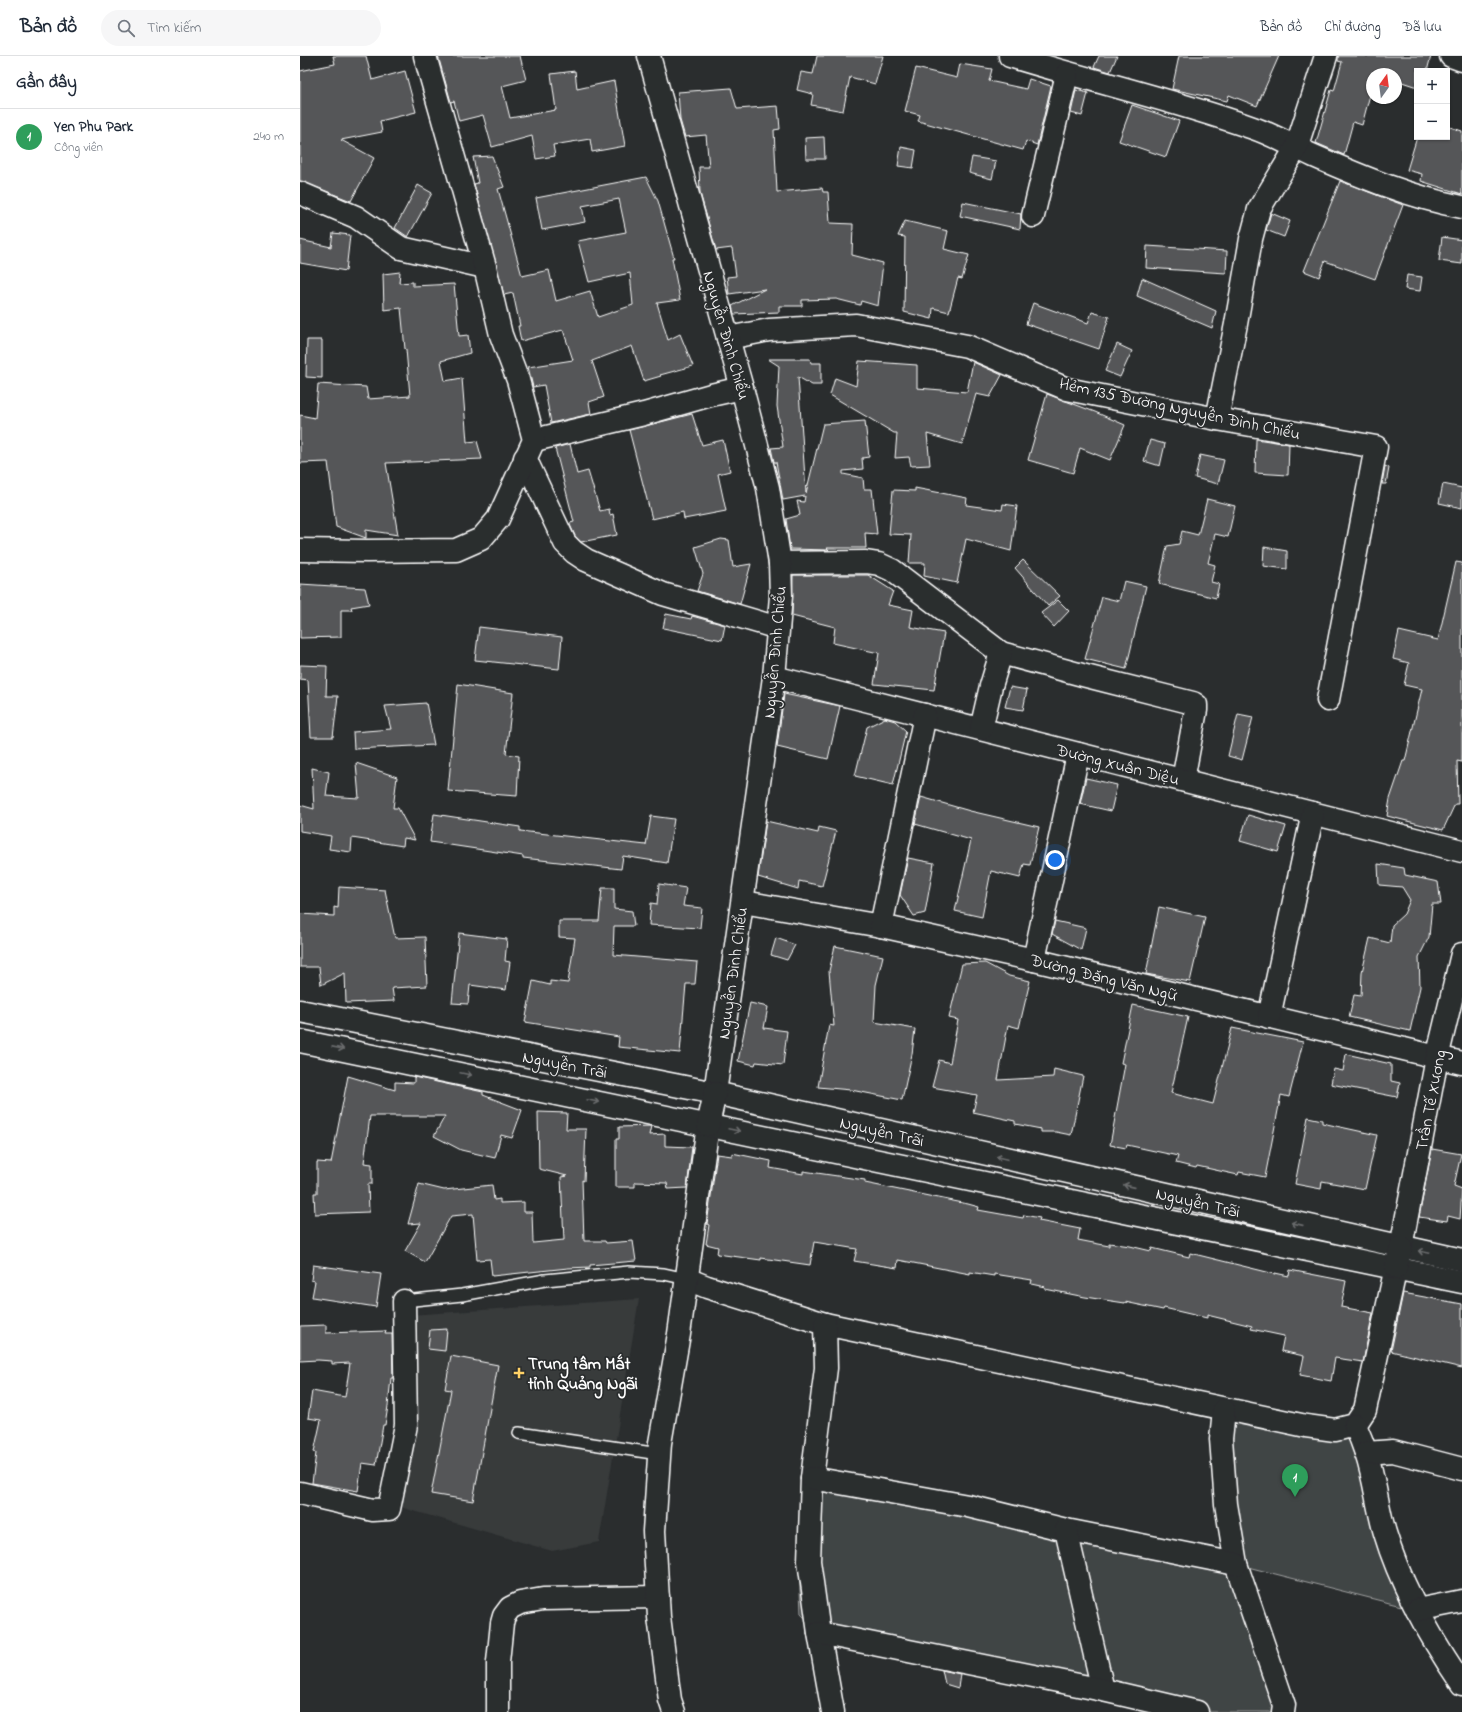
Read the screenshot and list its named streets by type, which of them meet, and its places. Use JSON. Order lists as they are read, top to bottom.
{
  "streets": {
    "street": [
      "Nguyễn Đình Chiểu",
      "Hẻm 135 Đường Nguyễn Đình Chiểu",
      "Đường Xuân Diệu",
      "Đường Đặng Văn Ngữ",
      "Nguyễn Trãi",
      "Trần Tế Xương"
    ]
  },
  "crossings": [
    ["Nguyễn Đình Chiểu", "Hẻm 135 Đường Nguyễn Đình Chiểu"],
    ["Nguyễn Đình Chiểu", "Đường Xuân Diệu"],
    ["Nguyễn Đình Chiểu", "Đường Đặng Văn Ngữ"],
    ["Nguyễn Đình Chiểu", "Nguyễn Trãi"],
    ["Đường Đặng Văn Ngữ", "Trần Tế Xương"],
    ["Nguyễn Trãi", "Trần Tế Xương"]
  ],
  "places": {
    "health": ["Trung tâm Mắt tỉnh Quảng Ngãi"]
  },
  "north": "top",
  "page": {
    "header": "Bản đồ",
    "search": "Tìm kiếm",
    "nav": ["Bản đồ", "Chỉ đường", "Đã lưu"],
    "heading": "Gần đây",
    "map_buttons": ["+", "−"],
    "list": [
      {
        "mark": "1",
        "name": "Yen Phu Park",
        "note": "Công viên",
        "value": "240 m"
      }
    ],
    "pins": "1"
  }
}
